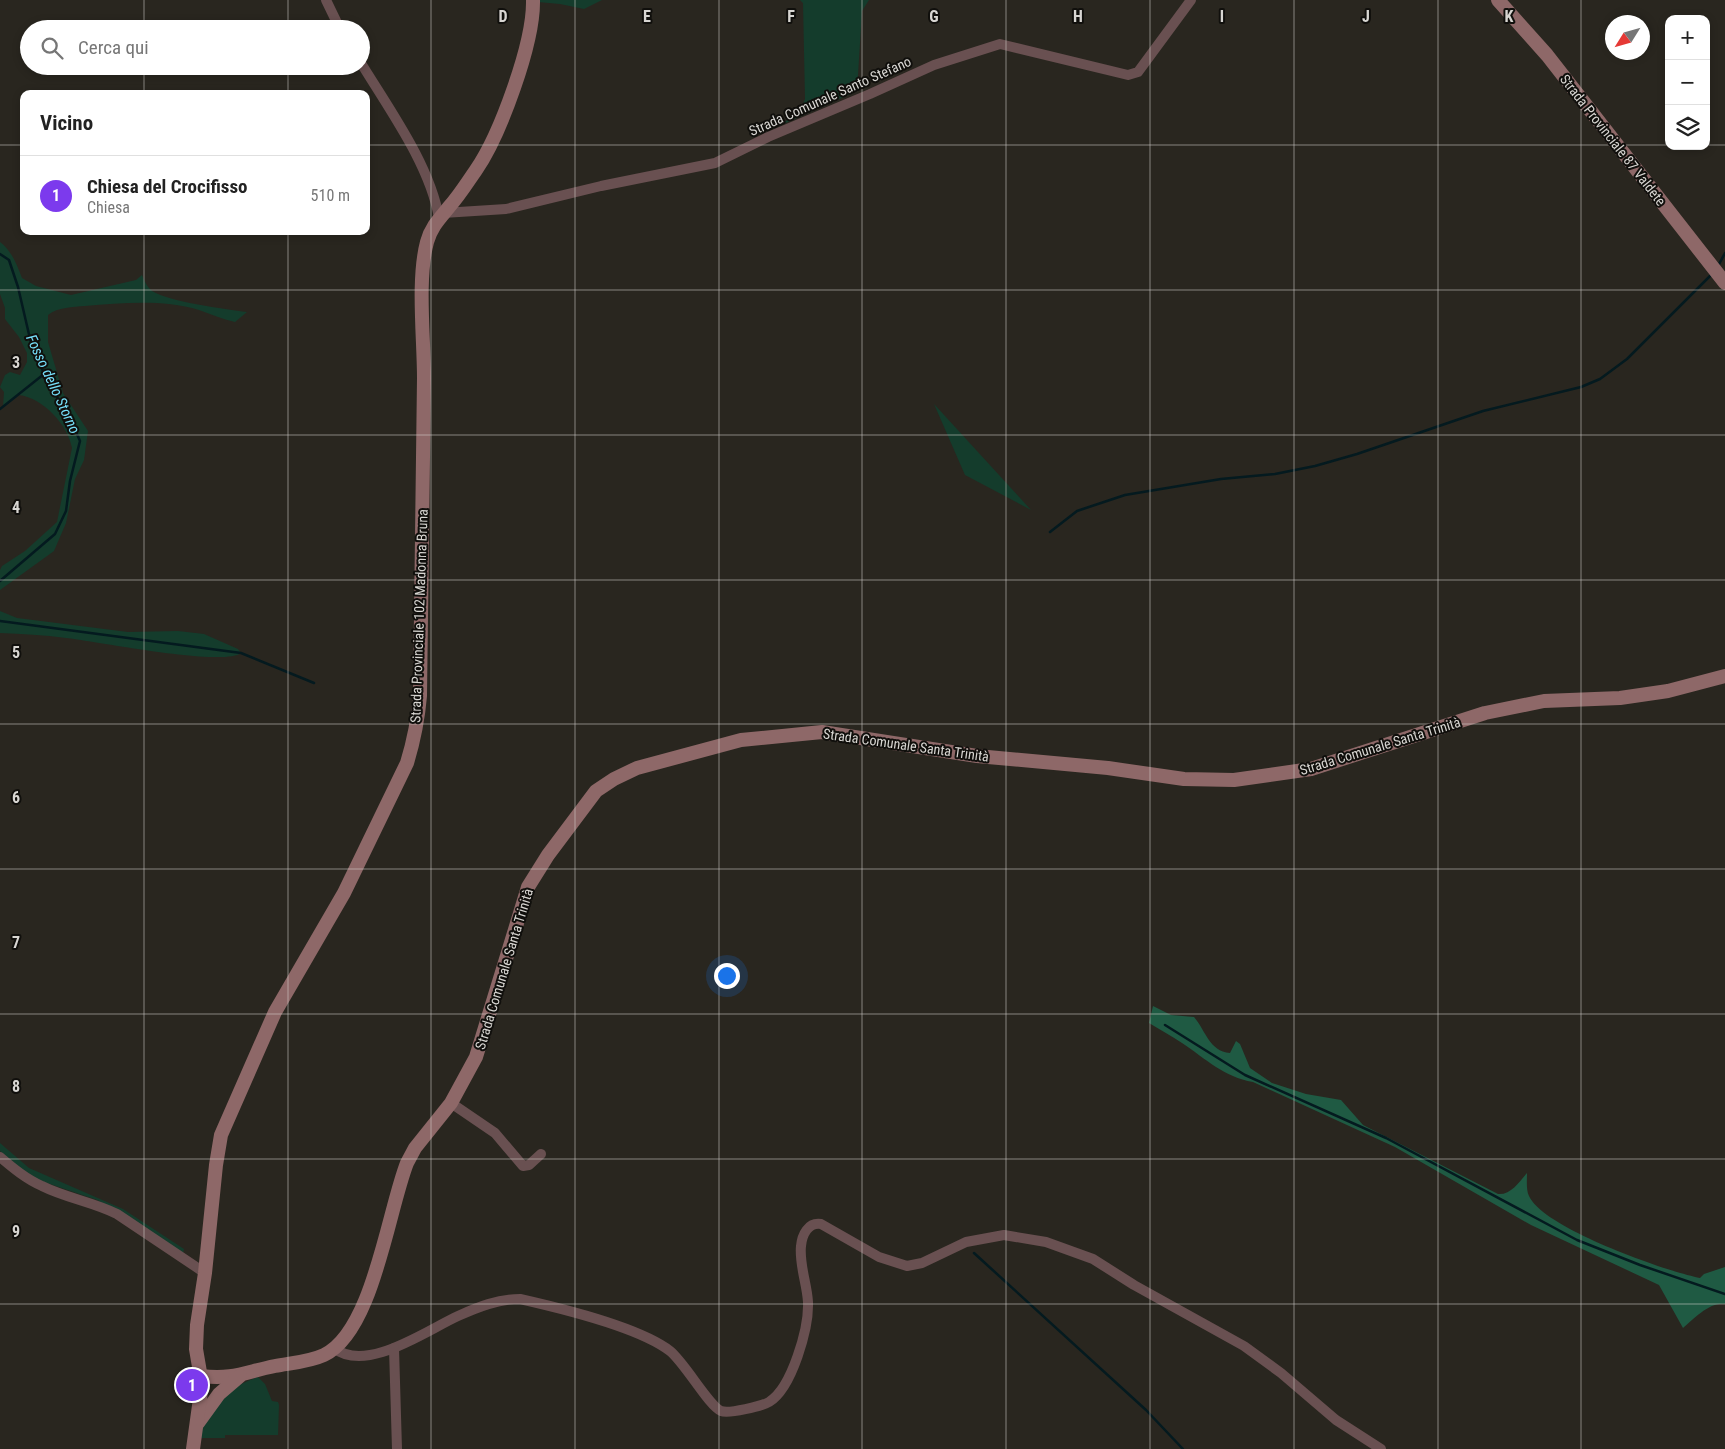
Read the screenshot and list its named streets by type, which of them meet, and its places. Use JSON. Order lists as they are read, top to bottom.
{
  "streets": {
    "street": [
      "Strada Comunale Santo Stefano",
      "Strada Provinciale 87 Valdete",
      "Strada Provinciale 102 Madonna Bruna",
      "Strada Comunale Santa Trinità"
    ]
  },
  "crossings": [
    ["Strada Comunale Santo Stefano", "Strada Provinciale 102 Madonna Bruna"],
    ["Strada Provinciale 102 Madonna Bruna", "Strada Comunale Santa Trinità"]
  ],
  "water": ["Fosso dello Storno"],
  "north": "bottom left",
  "page": {
    "map_buttons": ["+", "−"],
    "search": "Cerca qui",
    "heading": "Vicino",
    "list": [
      {
        "mark": "1",
        "name": "Chiesa del Crocifisso",
        "note": "Chiesa",
        "value": "510 m"
      }
    ],
    "pins": "1"
  },
  "grid": {
    "columns": [
      "D",
      "E",
      "F",
      "G",
      "H",
      "I",
      "J",
      "K"
    ],
    "rows": [
      "3",
      "4",
      "5",
      "6",
      "7",
      "8",
      "9"
    ]
  }
}
